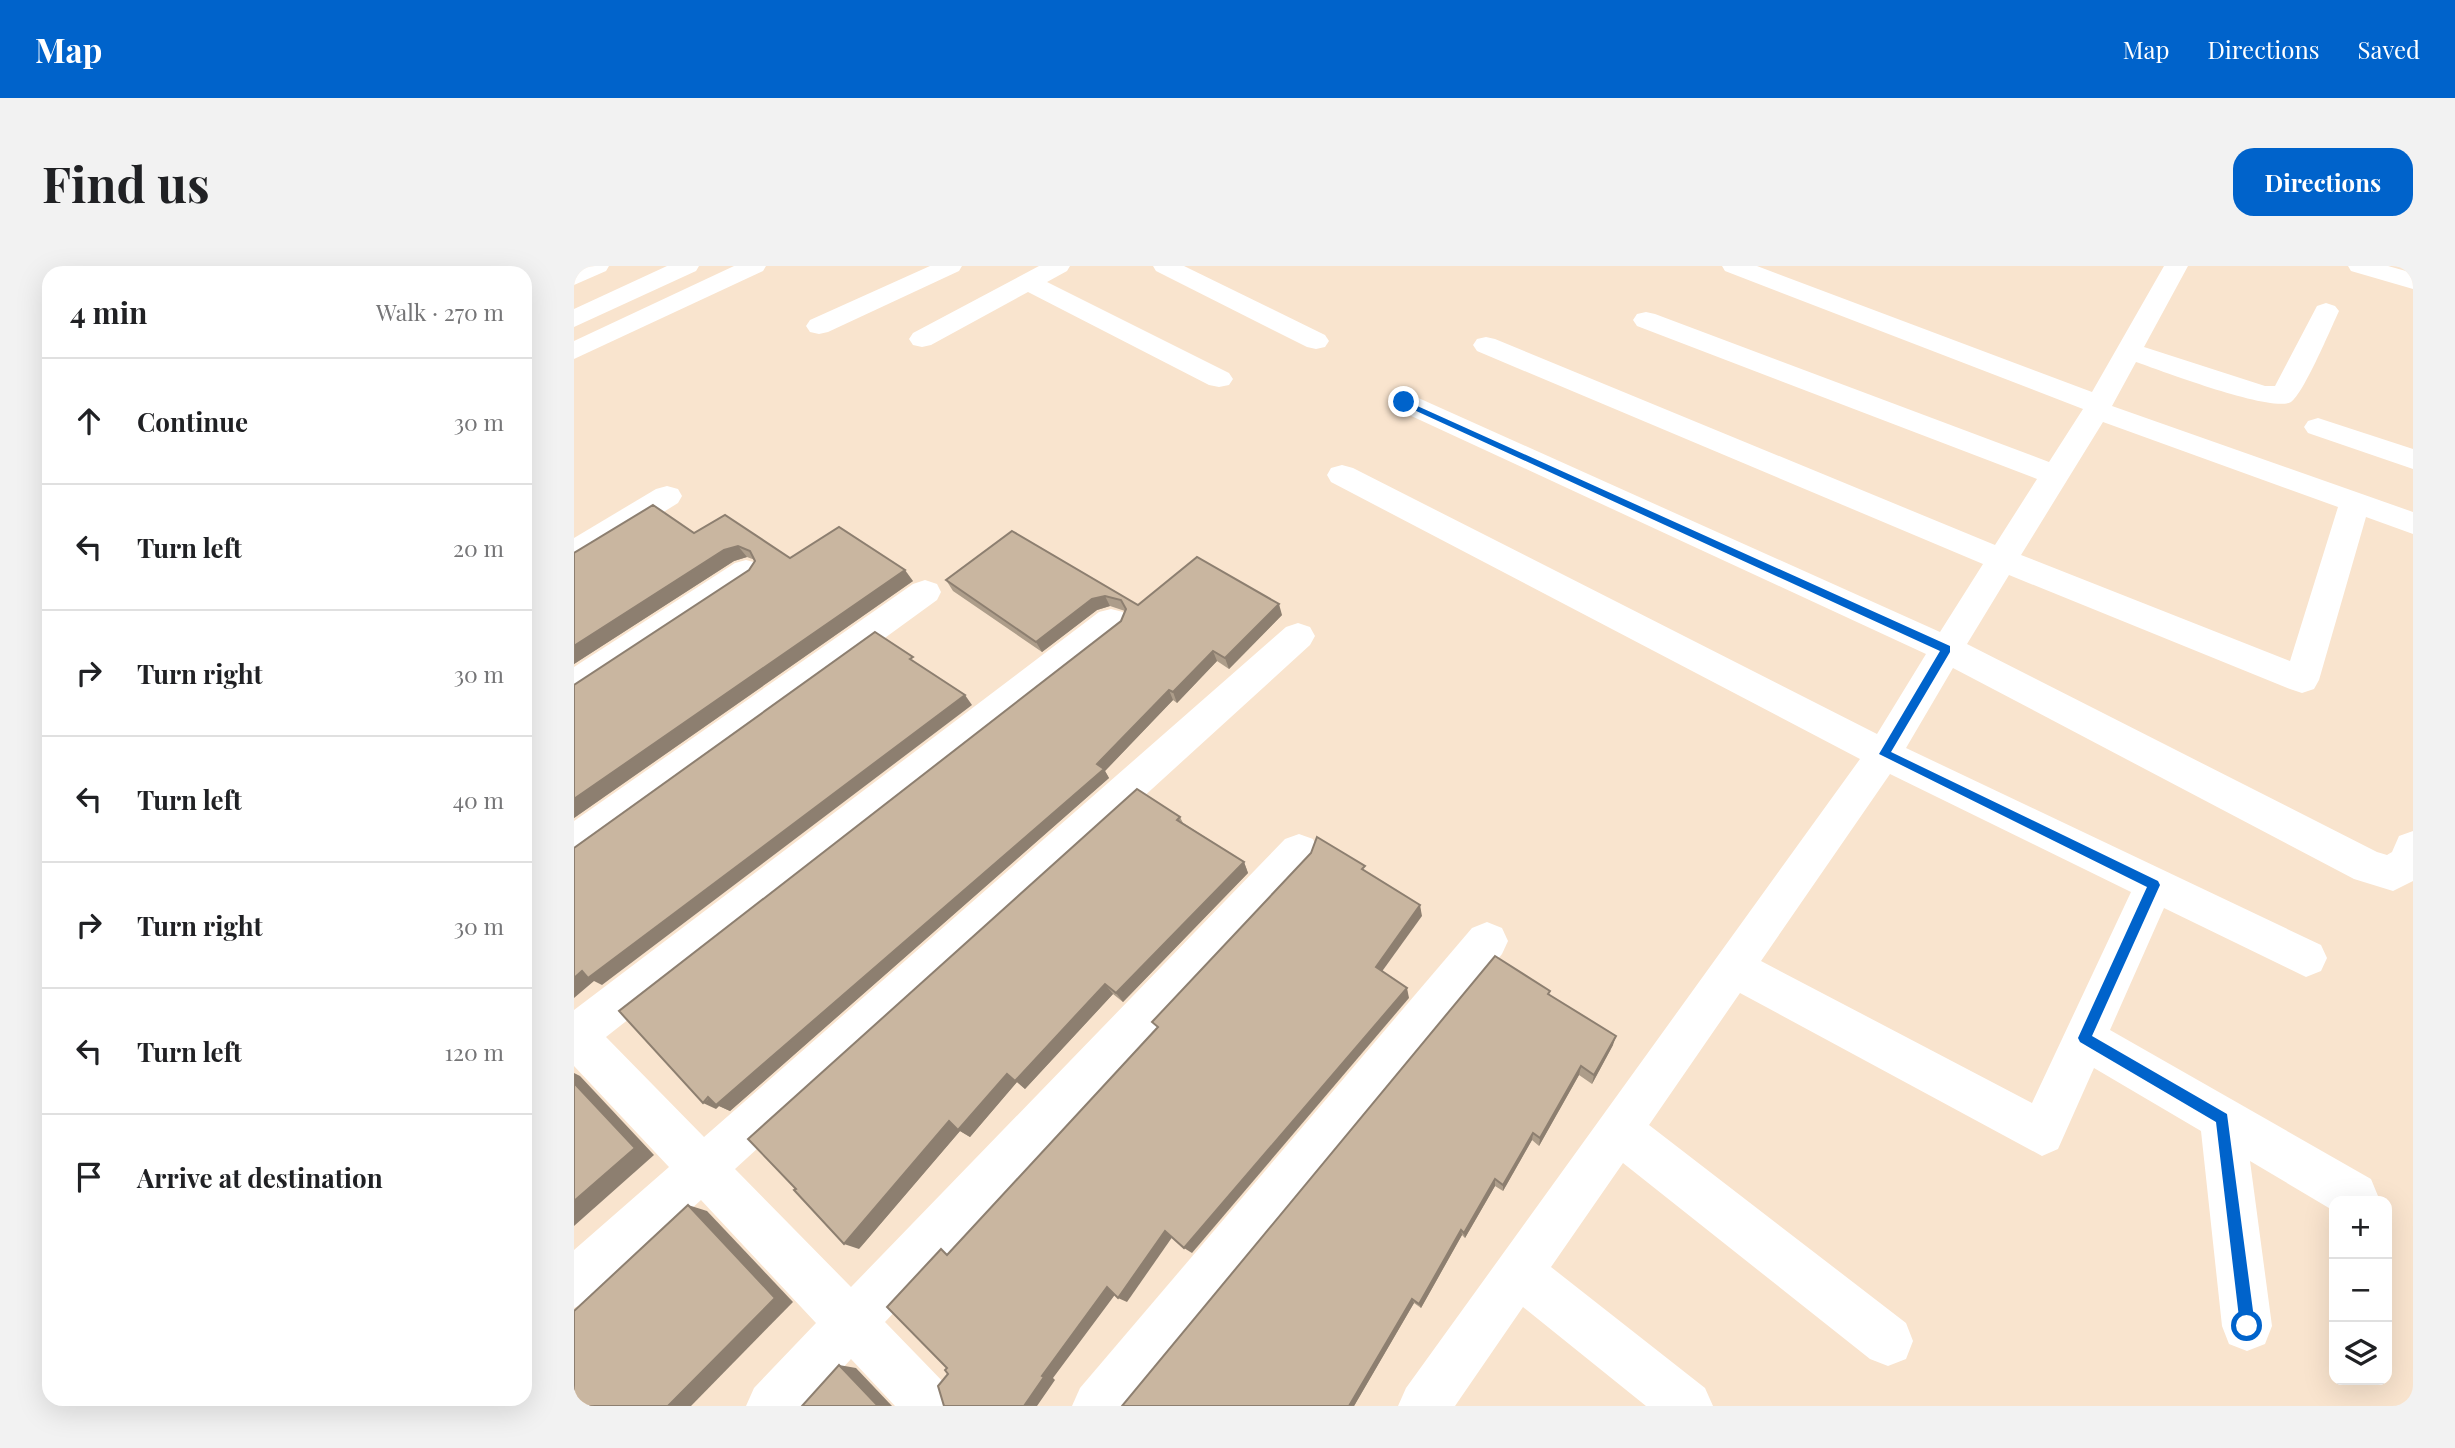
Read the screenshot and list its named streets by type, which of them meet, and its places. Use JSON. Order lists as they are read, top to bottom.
{
  "page": {
    "header": "Map",
    "nav": ["Map", "Directions", "Saved"],
    "buttons": "Directions",
    "title": "Find us",
    "heading": ["4 min", "Walk · 270 m"],
    "list": [
      ["Continue", "30 m"],
      ["Turn left", "20 m"],
      ["Turn right", "30 m"],
      ["Turn left", "40 m"],
      ["Turn right", "30 m"],
      ["Turn left", "120 m"],
      "Arrive at destination"
    ],
    "map_buttons": ["+", "−"]
  }
}
